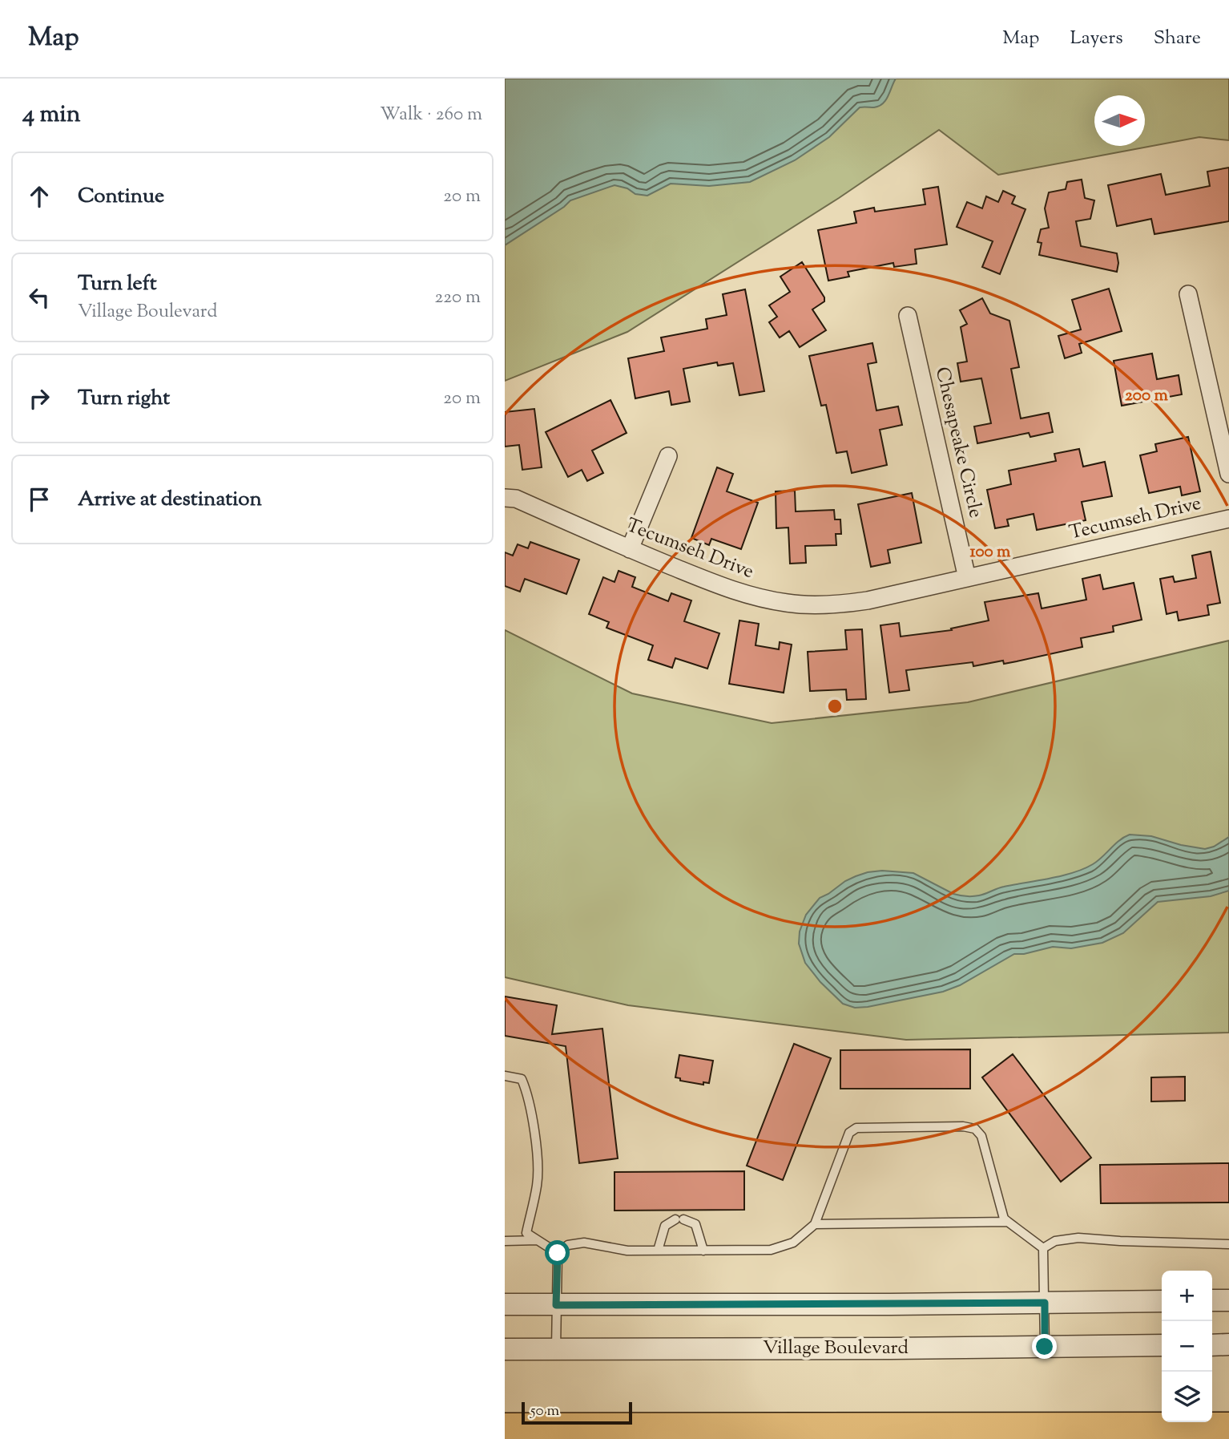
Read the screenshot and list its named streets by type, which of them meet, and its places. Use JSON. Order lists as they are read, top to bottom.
{
  "streets": {
    "street": ["Chesapeake Circle", "Tecumseh Drive", "Village Boulevard"]
  },
  "crossings": [
    ["Chesapeake Circle", "Tecumseh Drive"]
  ],
  "scale_bar": "50 m",
  "north": "right",
  "page": {
    "header": "Map",
    "nav": ["Map", "Layers", "Share"],
    "heading": ["4 min", "Walk · 260 m"],
    "list": [
      ["Continue", "20 m"],
      ["Turn left", "Village Boulevard", "220 m"],
      ["Turn right", "20 m"],
      "Arrive at destination"
    ],
    "map_buttons": ["+", "−"],
    "scale": "50 m"
  },
  "rings": ["200 m", "100 m"]
}
